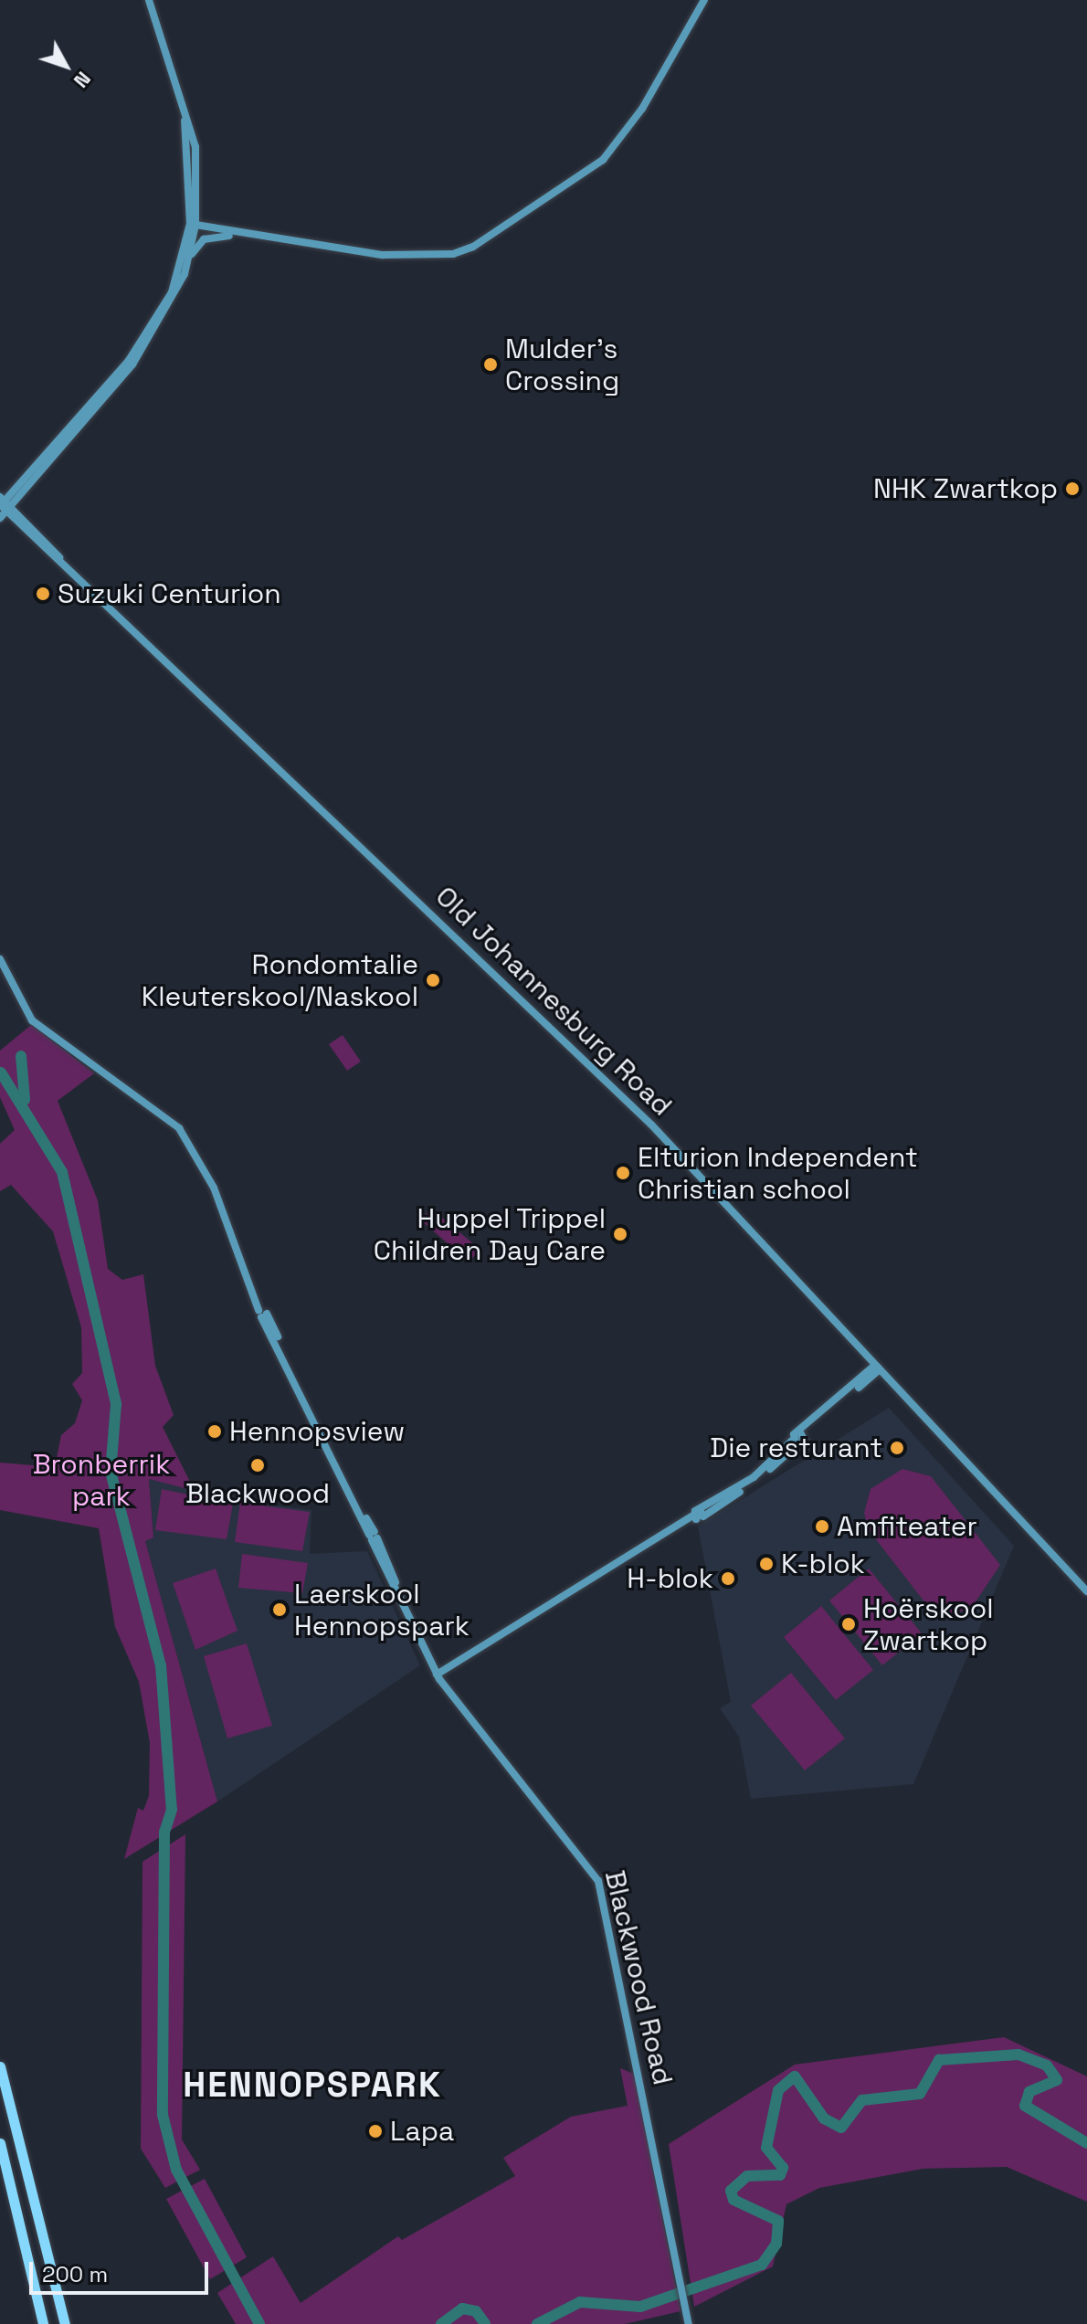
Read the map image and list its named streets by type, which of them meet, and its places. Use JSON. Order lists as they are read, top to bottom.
{
  "streets": {
    "street": ["Old Johannesburg Road", "Blackwood Road"]
  },
  "districts": ["HENNOPSPARK"],
  "parks": ["Bronberrik park"],
  "places": [
    "Mulder's Crossing",
    "NHK Zwartkop",
    "Suzuki Centurion",
    "Rondomtalie Kleuterskool/Naskool",
    "Elturion Independent Christian school",
    "Huppel Trippel Children Day Care",
    "Hennopsview",
    "Die resturant",
    "Blackwood",
    "Amfiteater",
    "K-blok",
    "H-blok",
    "Laerskool Hennopspark",
    "Hoërskool Zwartkop",
    "Lapa"
  ],
  "scale_bar": "200 m",
  "north": "bottom right"
}
